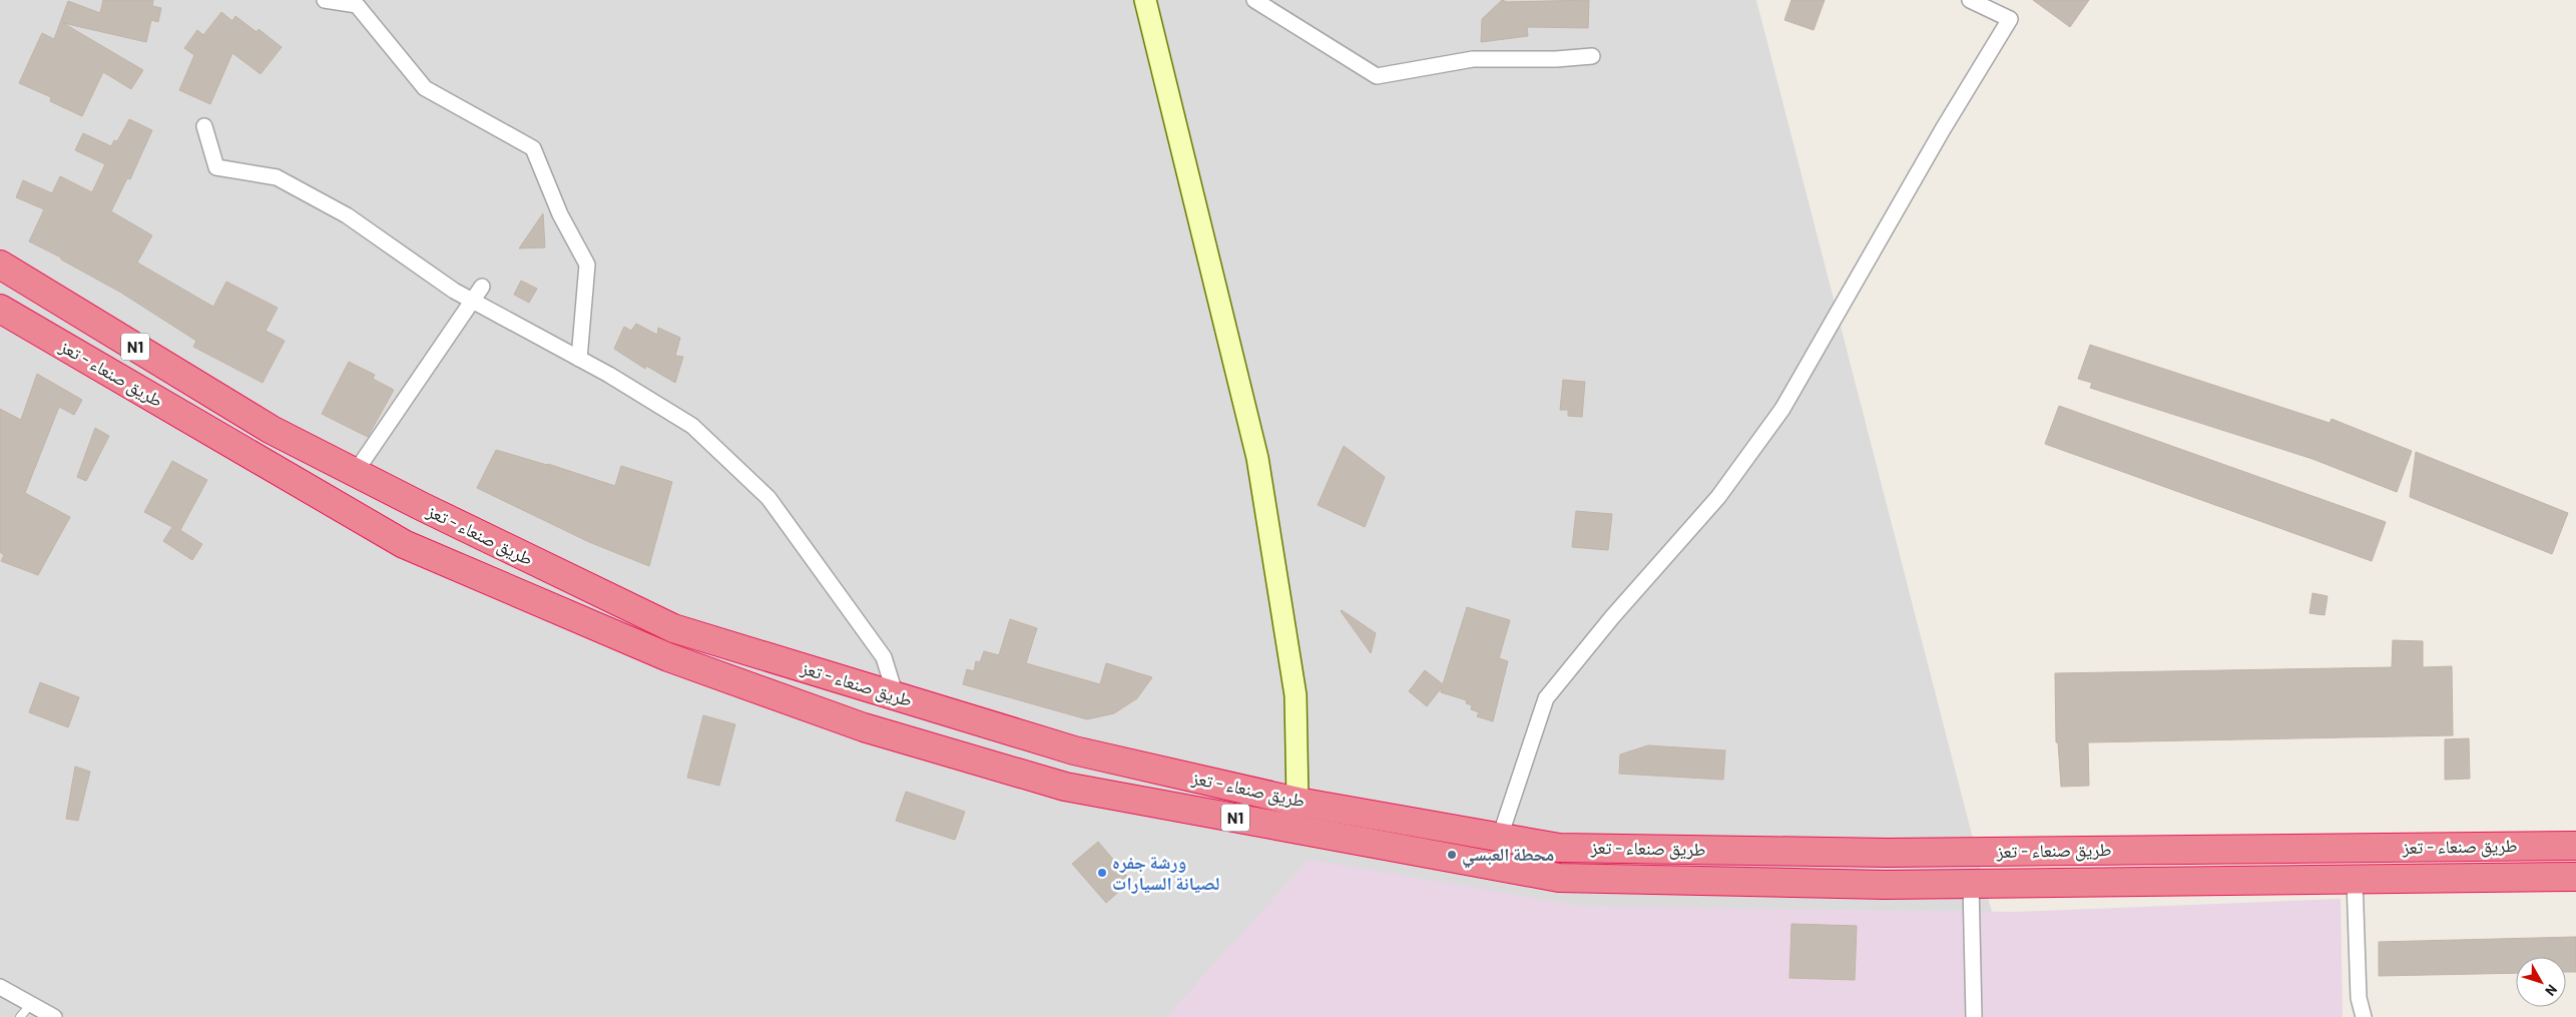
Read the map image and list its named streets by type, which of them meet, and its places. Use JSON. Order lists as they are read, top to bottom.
{
  "streets": {
    "highway": ["N1", "طريق صنعاء - تعز"]
  },
  "places": ["محطة العبسي", "ورشة جفره لصيانة السيارات"],
  "north": "bottom right"
}
